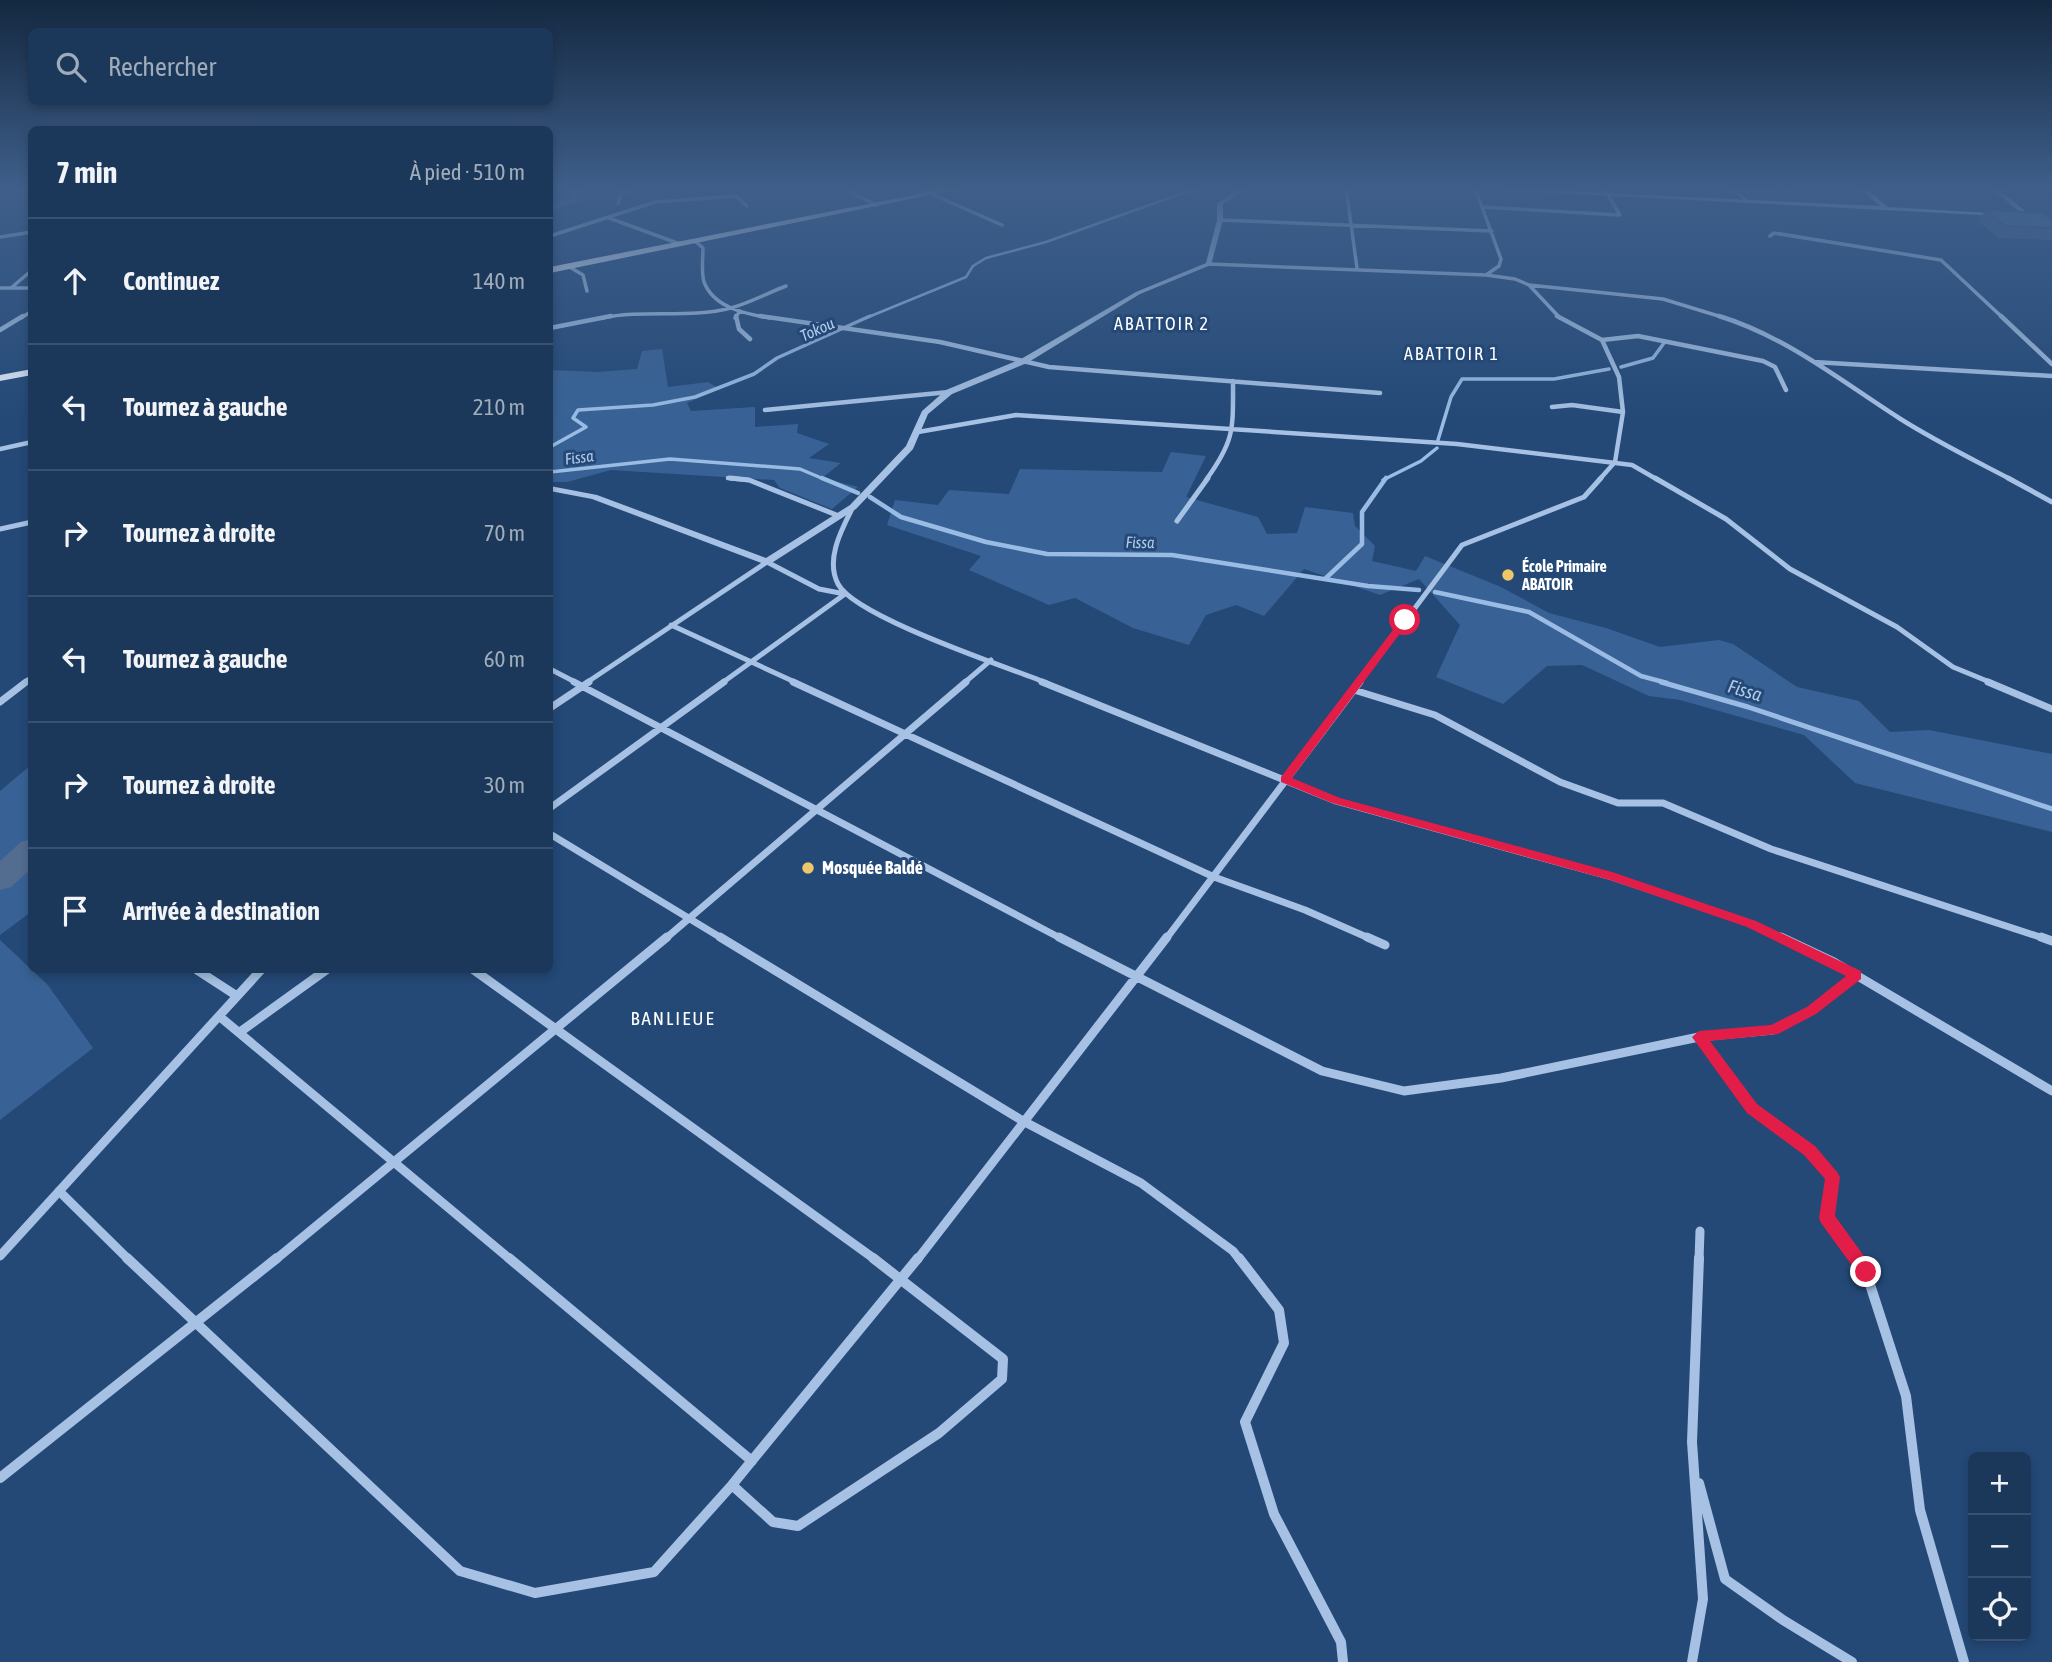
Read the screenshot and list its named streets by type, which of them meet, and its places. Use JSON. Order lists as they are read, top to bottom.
{
  "districts": ["ABATTOIR 2", "ABATTOIR 1", "BANLIEUE"],
  "water": ["Tokou", "Fissa"],
  "places": ["École Primaire ABATOIR", "Mosquée Baldé"],
  "page": {
    "search": "Rechercher",
    "heading": ["7 min", "À pied · 510 m"],
    "list": [
      ["Continuez", "140 m"],
      ["Tournez à gauche", "210 m"],
      ["Tournez à droite", "70 m"],
      ["Tournez à gauche", "60 m"],
      ["Tournez à droite", "30 m"],
      "Arrivée à destination"
    ],
    "map_buttons": ["+", "−"]
  }
}
